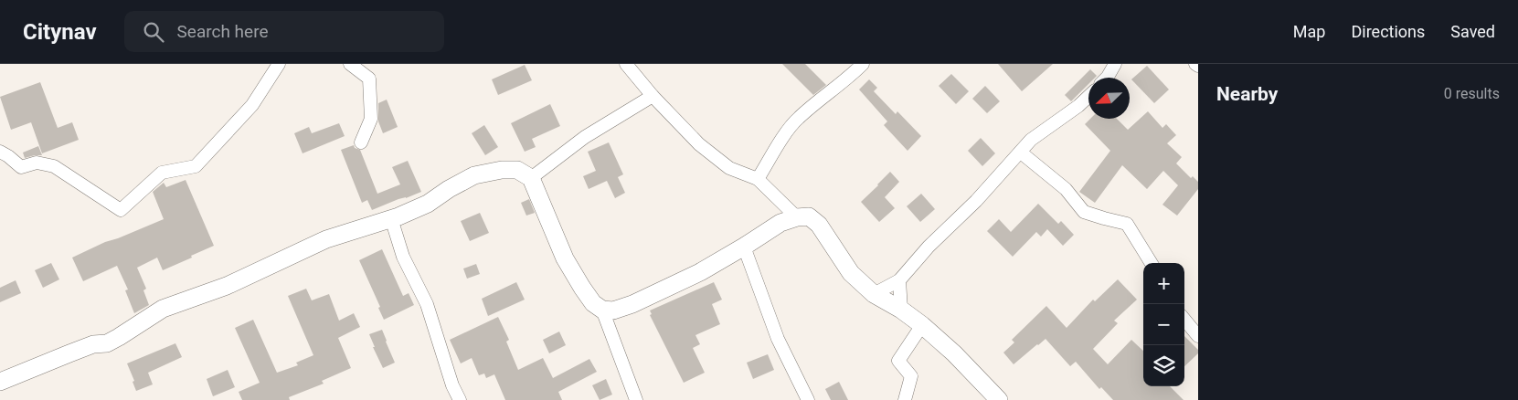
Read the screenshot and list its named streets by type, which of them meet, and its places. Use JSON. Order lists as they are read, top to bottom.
{
  "north": "bottom left",
  "page": {
    "header": "Citynav",
    "search": "Search here",
    "nav": ["Map", "Directions", "Saved"],
    "heading": ["Nearby", "0 results"],
    "map_buttons": ["+", "−"]
  }
}
